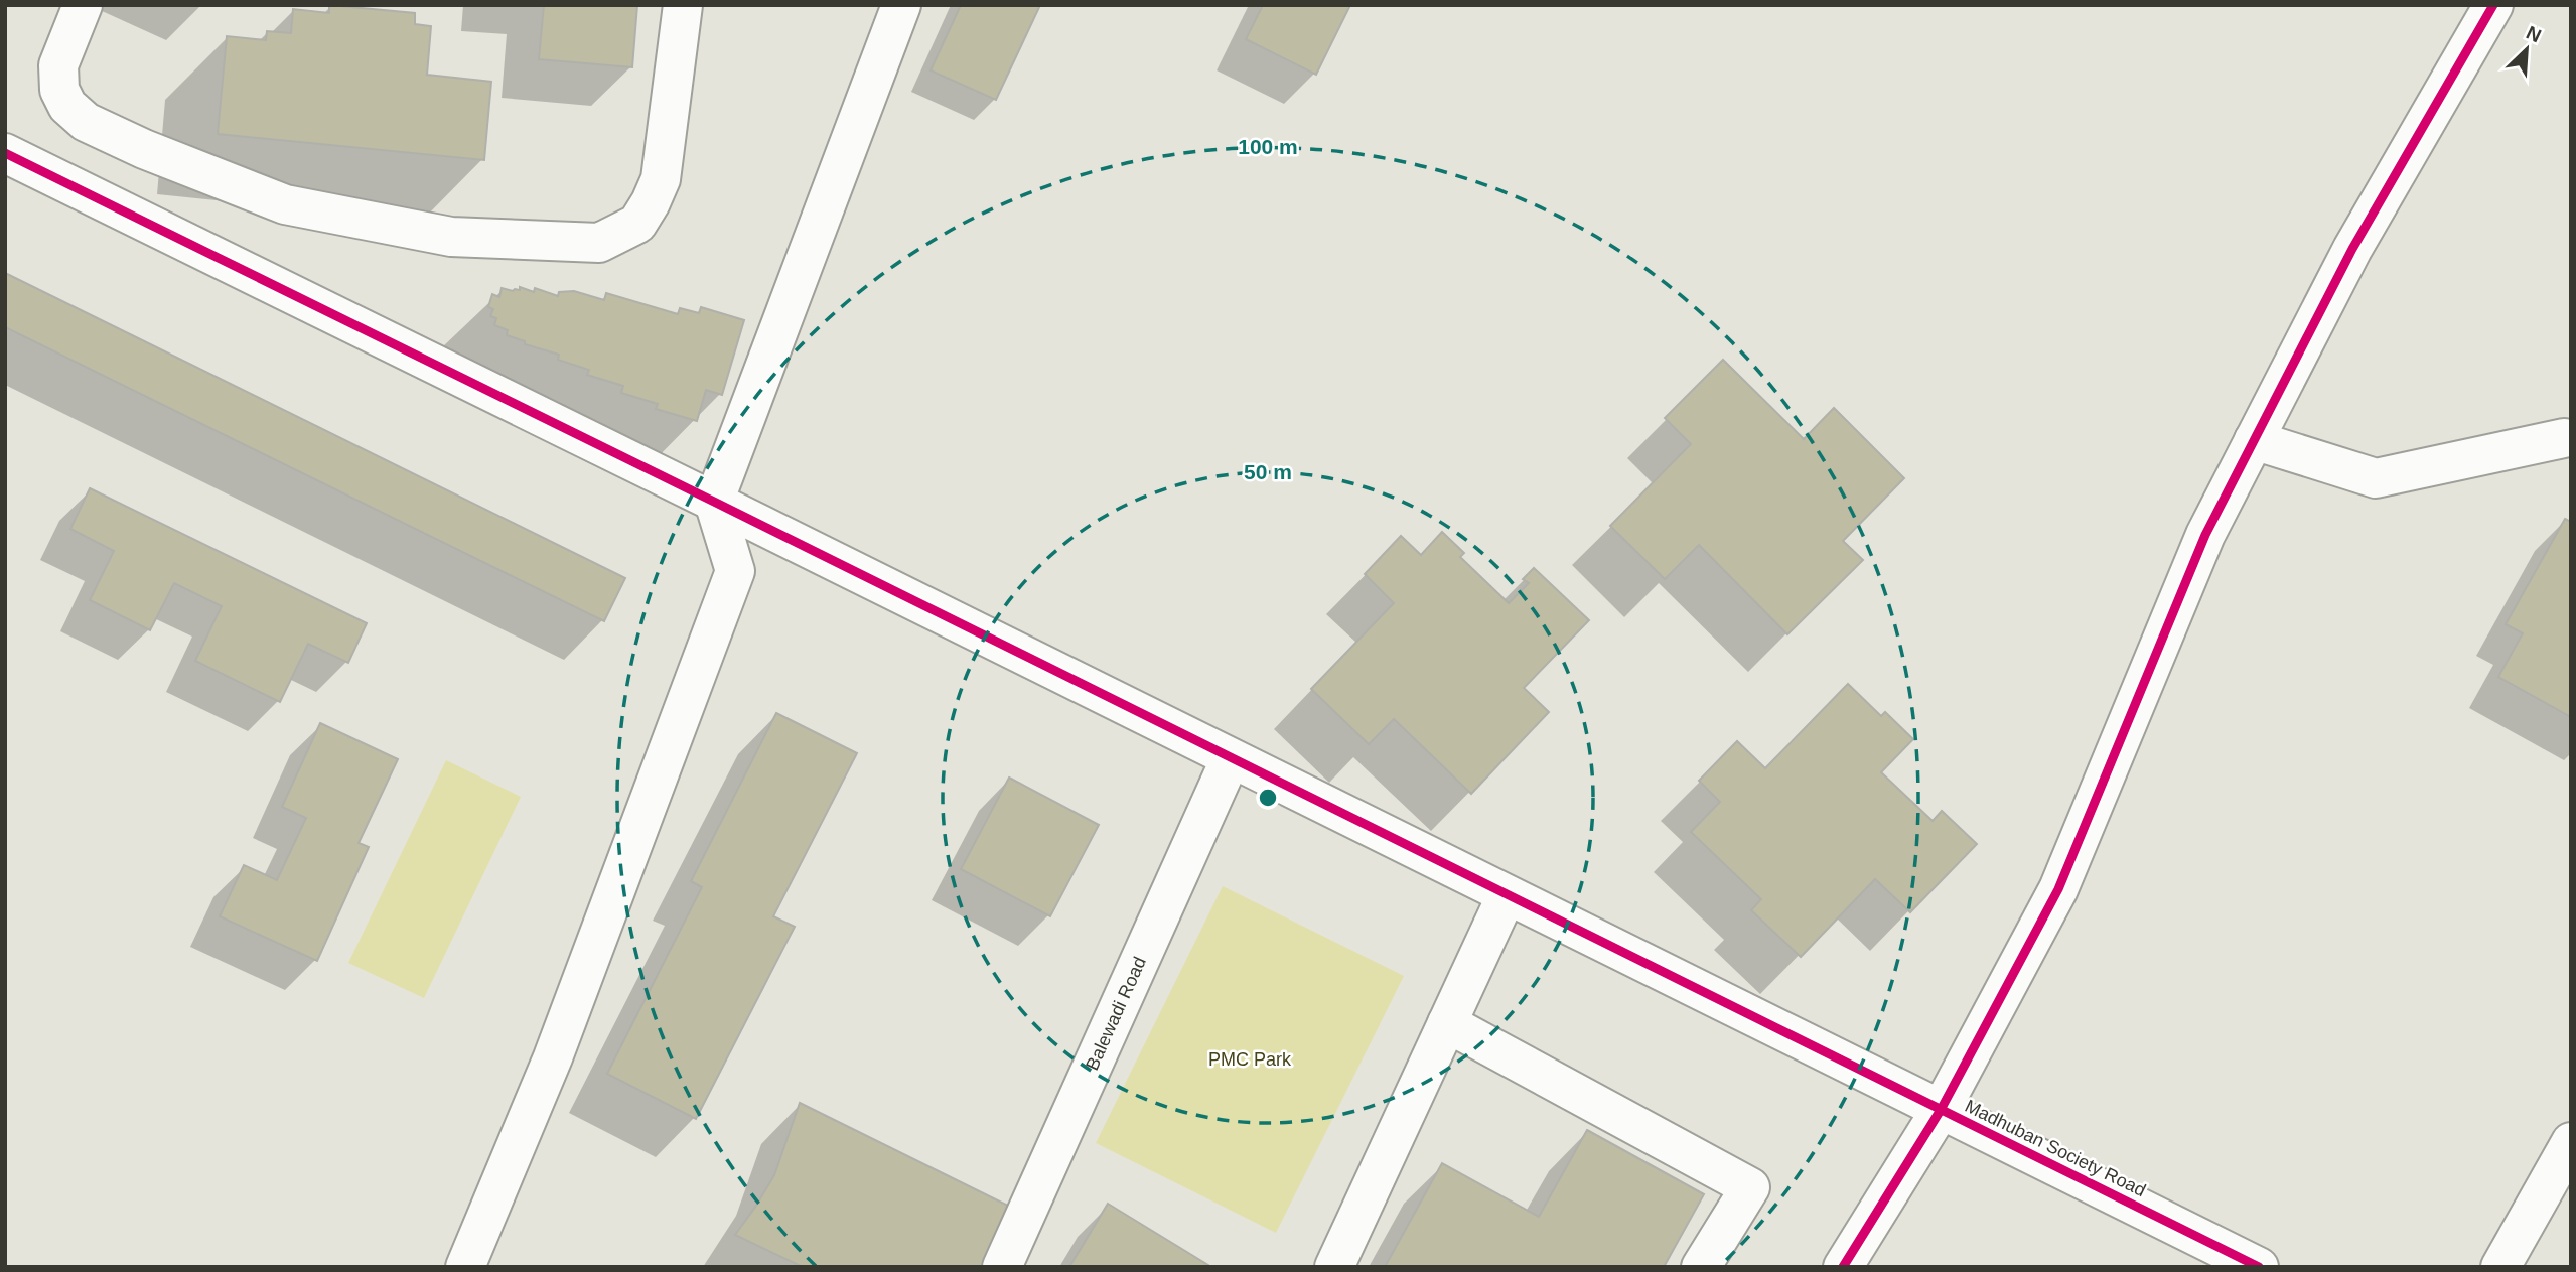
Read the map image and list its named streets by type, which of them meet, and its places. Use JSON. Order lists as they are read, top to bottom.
{
  "streets": {
    "street": ["Balewadi Road", "Madhuban Society Road"]
  },
  "crossings": [
    ["Balewadi Road", "Madhuban Society Road"]
  ],
  "parks": ["PMC Park"],
  "north": "top right",
  "rings": ["100 m", "50 m"]
}
